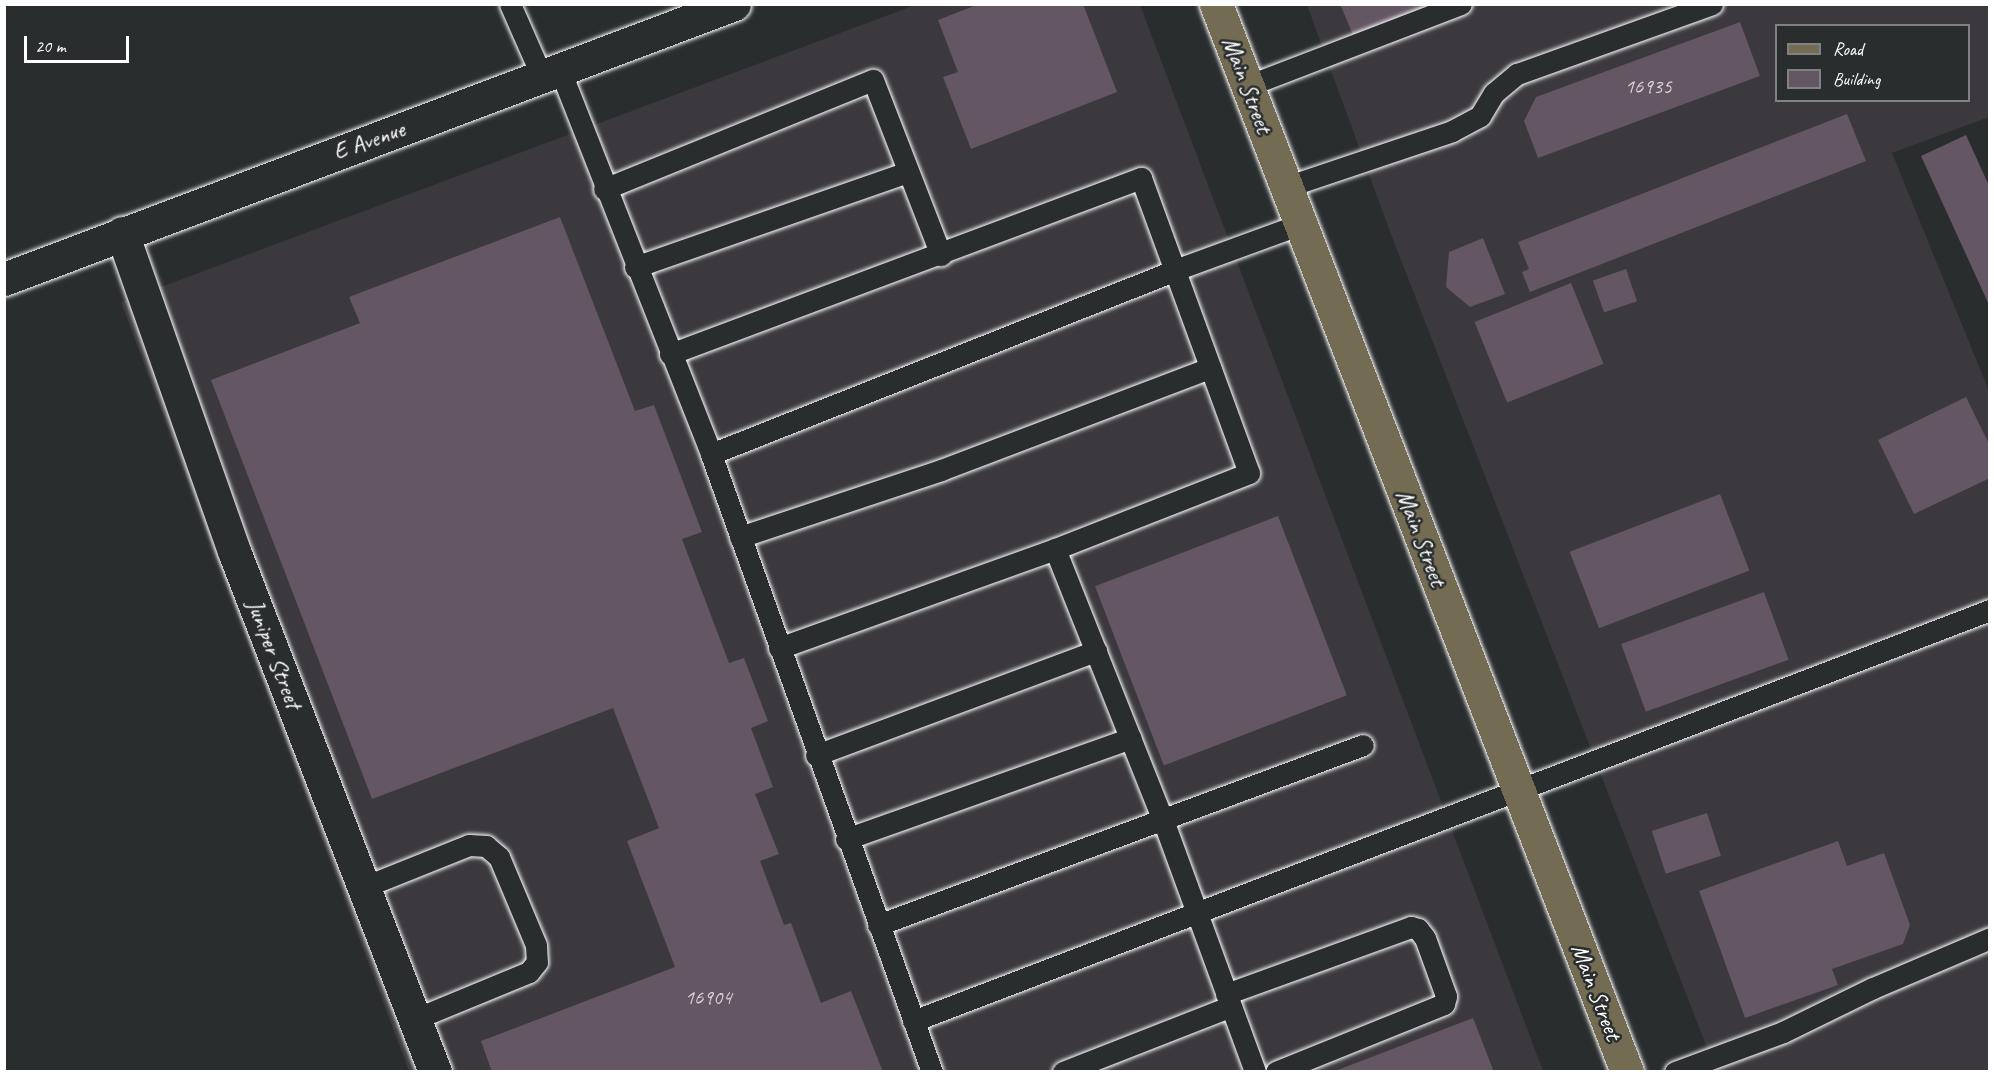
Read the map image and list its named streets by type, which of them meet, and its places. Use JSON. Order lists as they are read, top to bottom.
{
  "streets": {
    "main road": ["Main Street"],
    "street": ["E Avenue", "Juniper Street"]
  },
  "crossings": [
    ["E Avenue", "Juniper Street"]
  ],
  "house_numbers": ["16935", "16904"],
  "legend": ["Road", "Building"],
  "scale_bar": "20 m"
}
